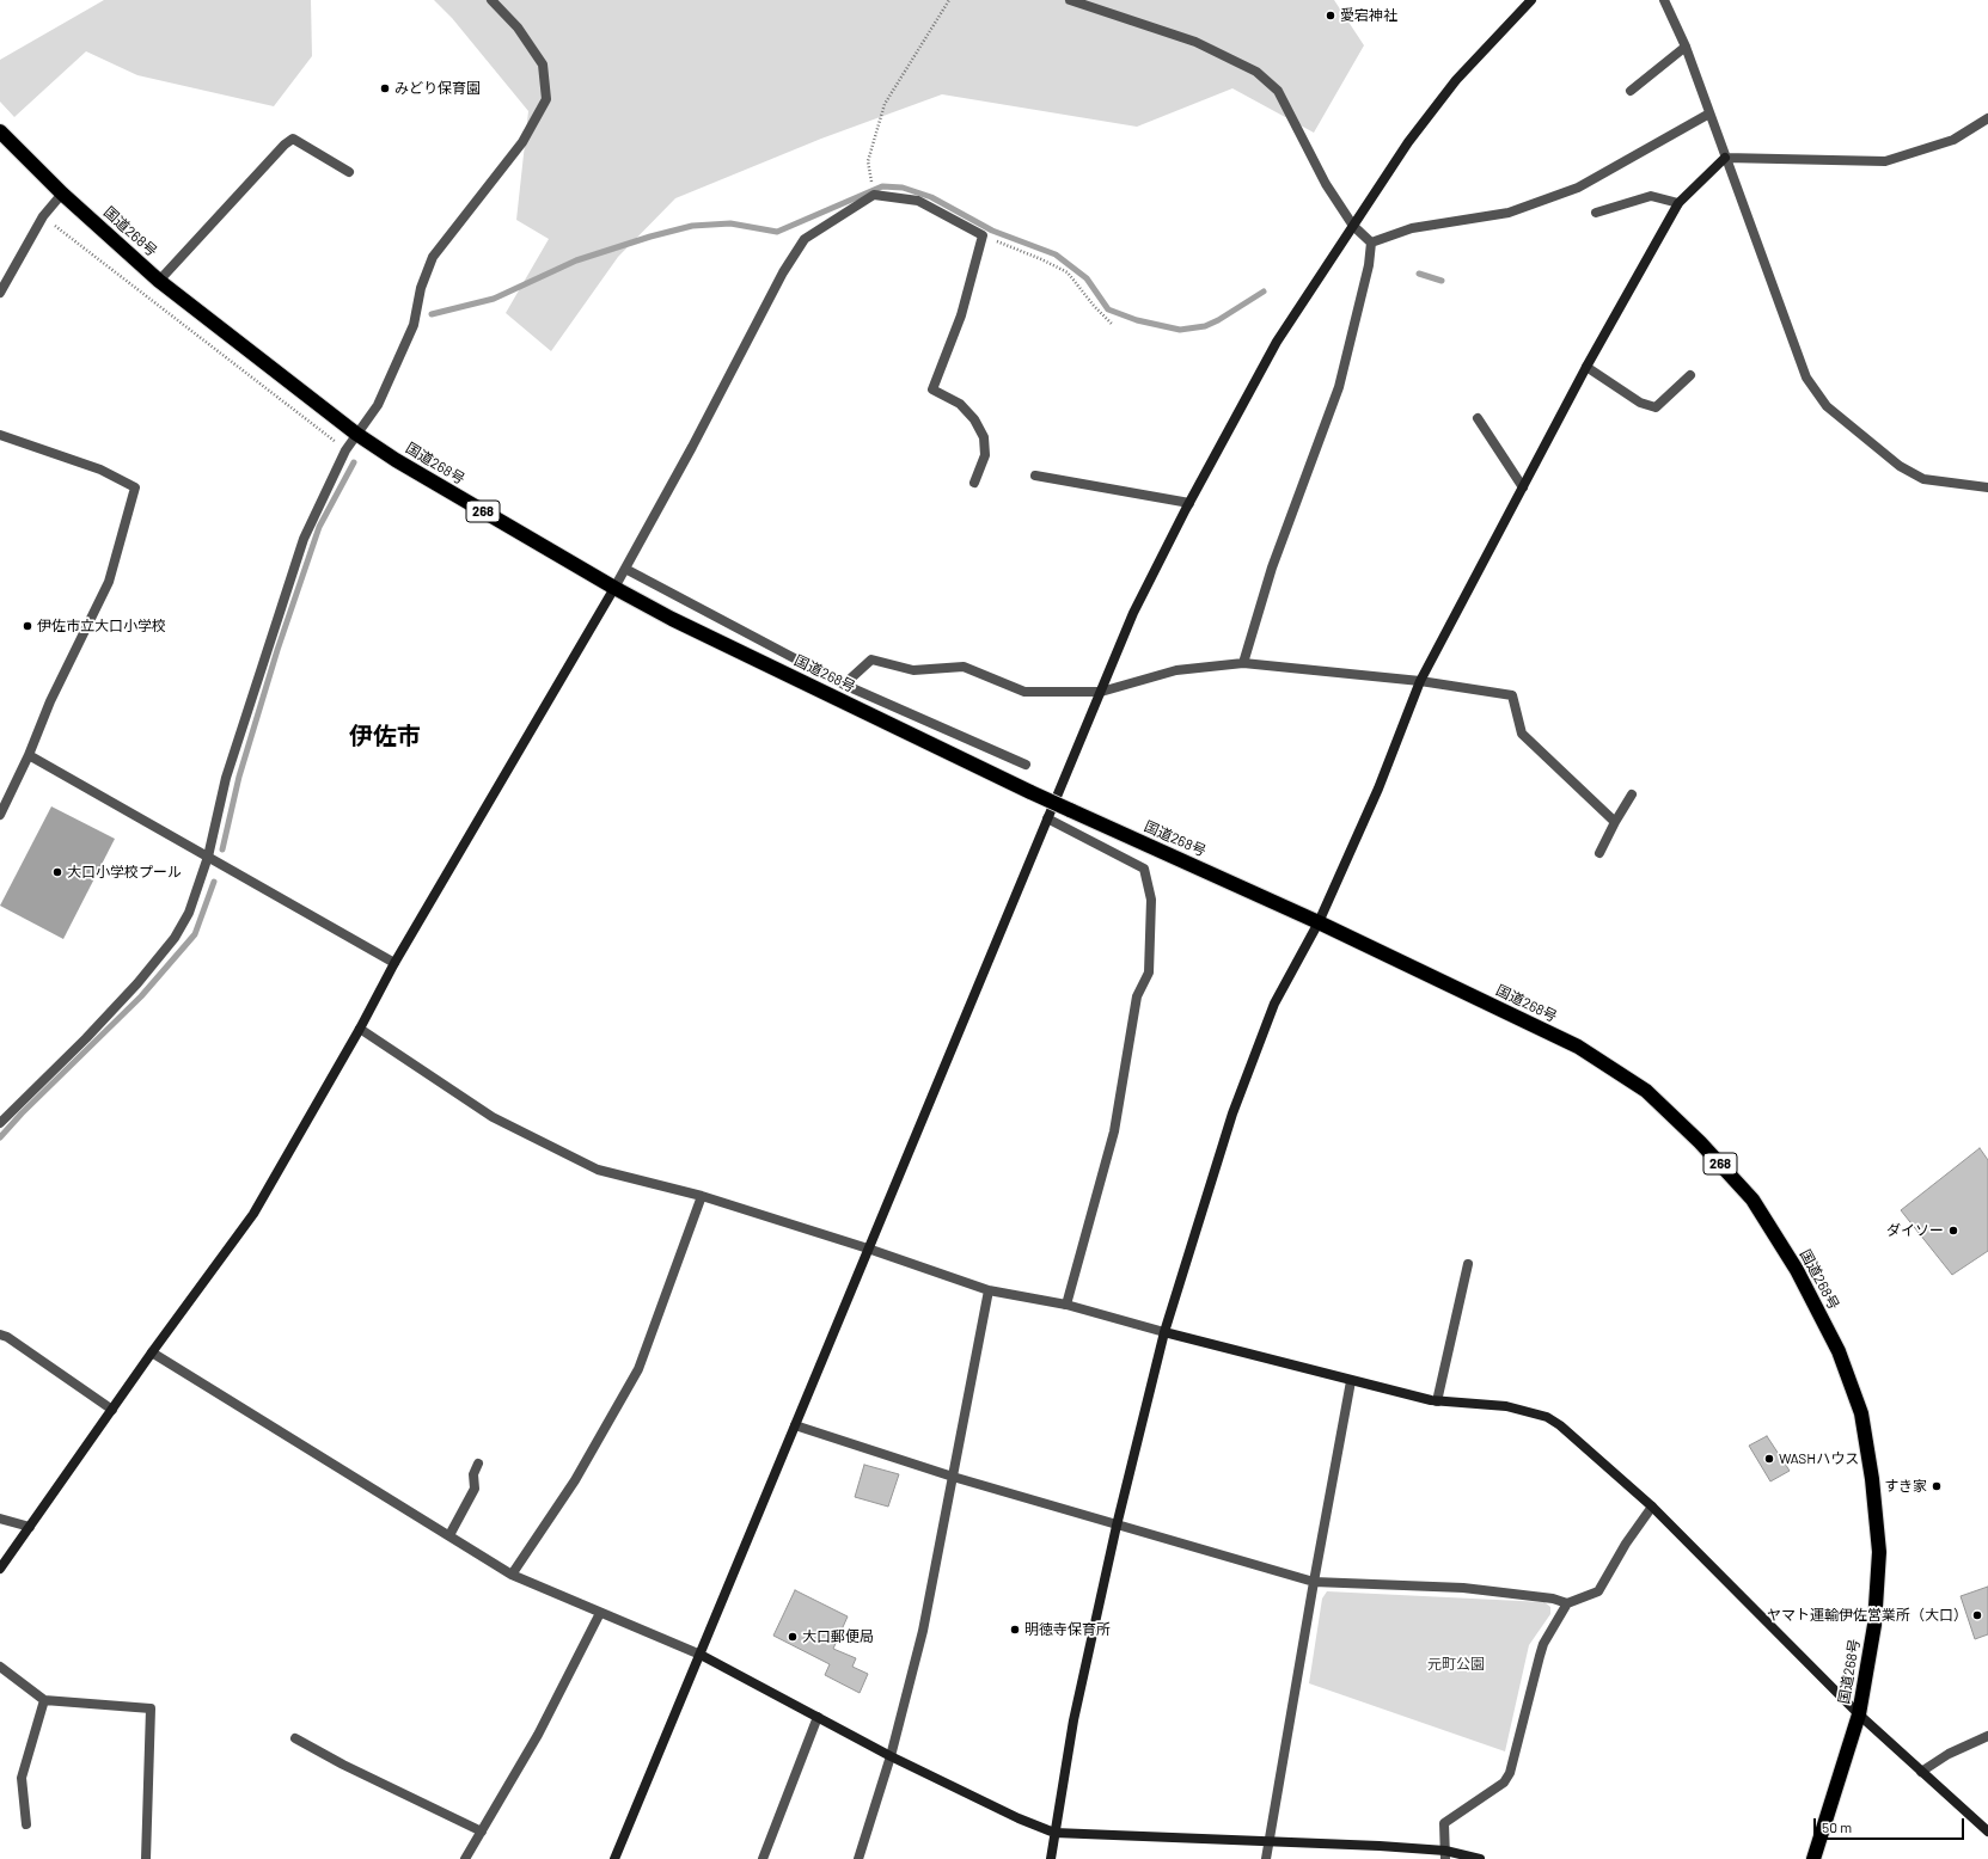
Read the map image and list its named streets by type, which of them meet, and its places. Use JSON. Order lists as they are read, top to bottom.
{
  "streets": {
    "highway": ["国道268号", "268"]
  },
  "districts": ["伊佐市"],
  "parks": ["元町公園"],
  "places": [
    "愛宕神社",
    "みどり保育園",
    "伊佐市立大口小学校",
    "大口小学校プール",
    "ダイソー",
    "WASHハウス",
    "すき家",
    "ヤマト運輸伊佐営業所（大口）",
    "明徳寺保育所",
    "大口郵便局"
  ],
  "scale_bar": "50 m"
}
